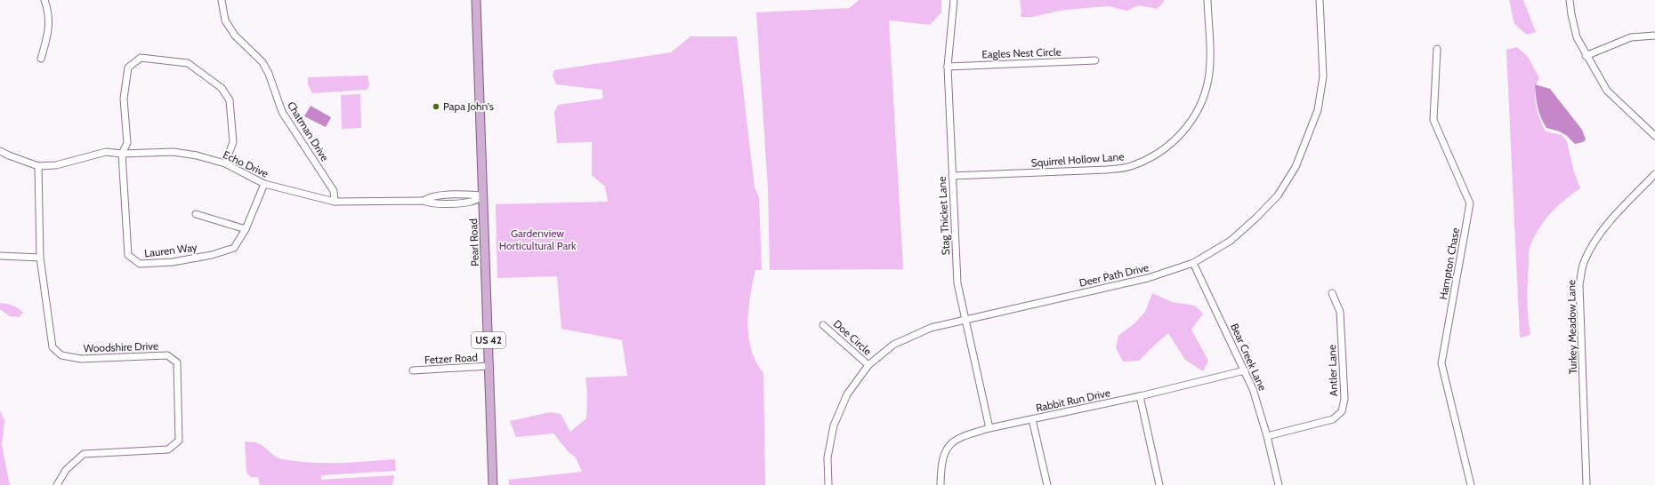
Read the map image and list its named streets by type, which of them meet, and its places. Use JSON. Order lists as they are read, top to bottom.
{
  "streets": {
    "main road": ["Pearl Road", "US 42"],
    "street": [
      "Eagles Nest Circle",
      "Chatman Drive",
      "Squirrel Hollow Lane",
      "Echo Drive",
      "Stag Thicket Lane",
      "Lauren Way",
      "Hampton Chase",
      "Deer Path Drive",
      "Turkey Meadow Lane",
      "Doe Circle",
      "Woodshire Drive",
      "Bear Creek Lane",
      "Fetzer Road",
      "Antler Lane",
      "Rabbit Run Drive"
    ]
  },
  "crossings": [
    ["Eagles Nest Circle", "Stag Thicket Lane"],
    ["Chatman Drive", "Echo Drive"],
    ["Squirrel Hollow Lane", "Stag Thicket Lane"],
    ["Echo Drive", "Pearl Road"],
    ["Echo Drive", "Lauren Way"],
    ["Echo Drive", "Woodshire Drive"],
    ["Stag Thicket Lane", "Deer Path Drive"],
    ["Stag Thicket Lane", "Rabbit Run Drive"],
    ["Pearl Road", "Fetzer Road"],
    ["Deer Path Drive", "Doe Circle"],
    ["Deer Path Drive", "Bear Creek Lane"],
    ["Bear Creek Lane", "Antler Lane"],
    ["Bear Creek Lane", "Rabbit Run Drive"]
  ],
  "parks": ["Gardenview Horticultural Park"],
  "places": ["Papa John's"]
}
